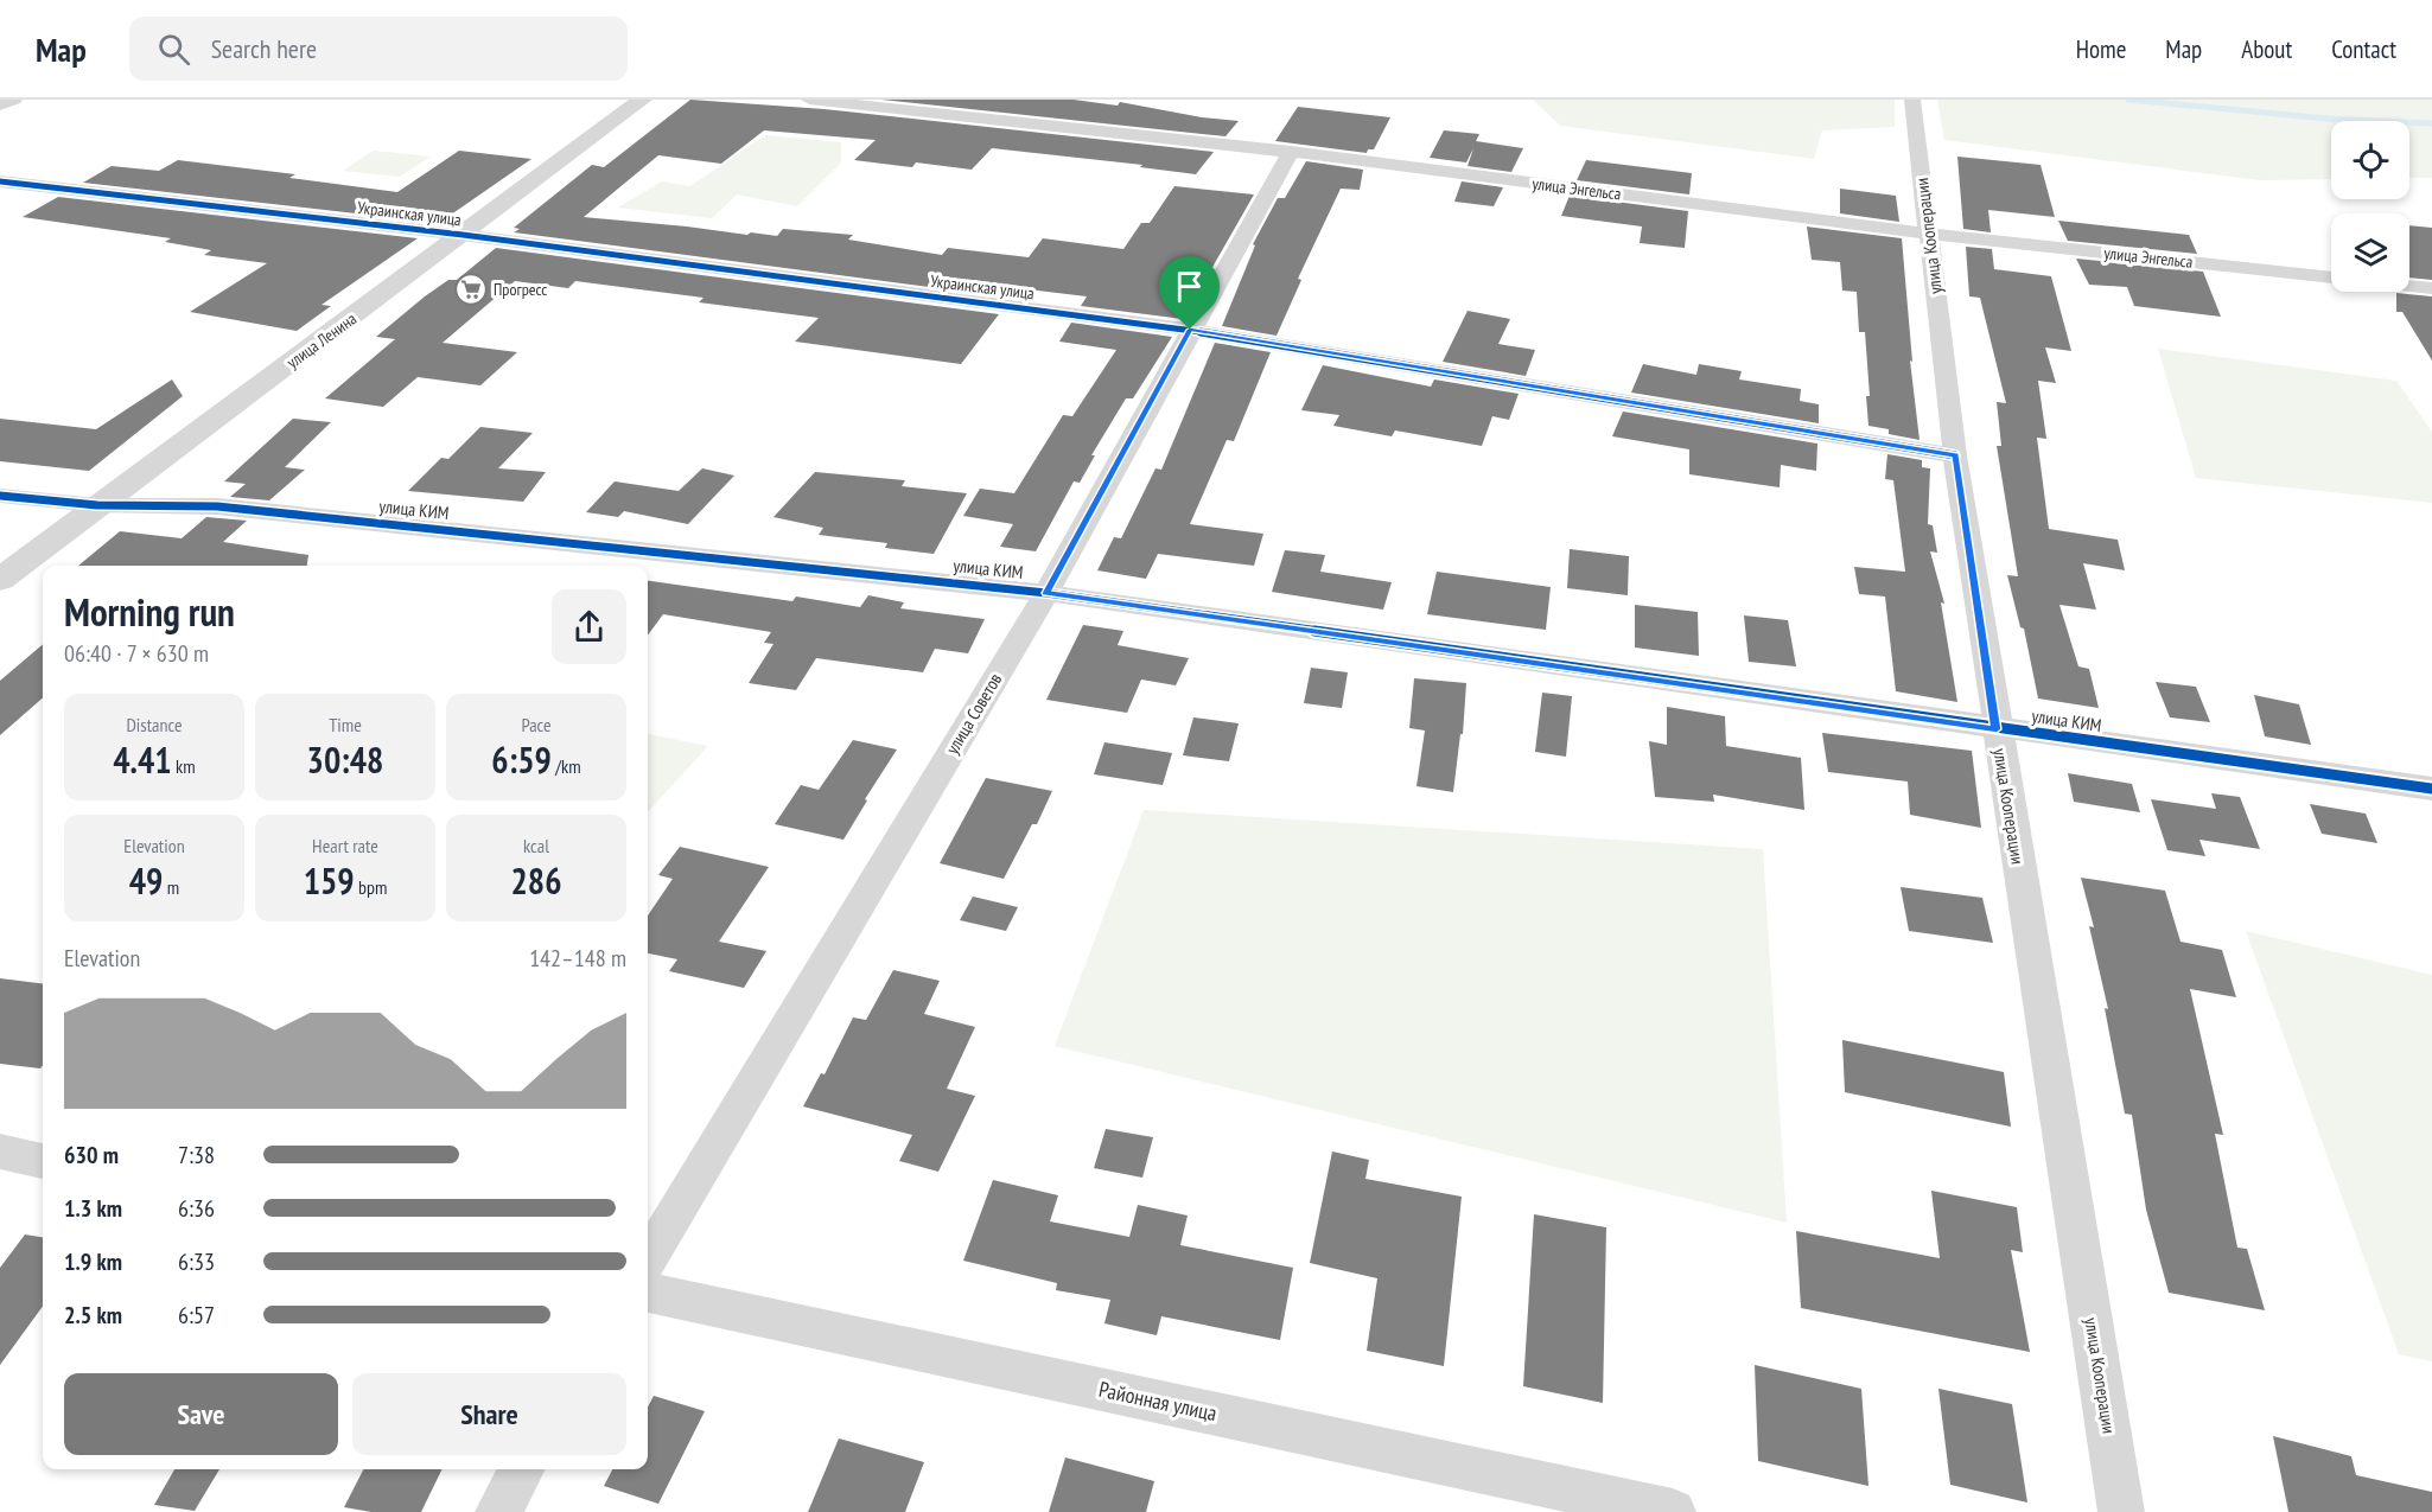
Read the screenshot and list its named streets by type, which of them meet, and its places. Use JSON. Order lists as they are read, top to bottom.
{
  "streets": {
    "street": [
      "улица Энгельса",
      "Украинская улица",
      "улица Кооперации",
      "улица Ленина",
      "улица КИМ",
      "улица Советов",
      "Районная улица"
    ]
  },
  "crossings": [
    ["улица Энгельса", "улица Кооперации"],
    ["улица Энгельса", "улица Советов"],
    ["Украинская улица", "улица Кооперации"],
    ["Украинская улица", "улица Ленина"],
    ["Украинская улица", "улица Советов"],
    ["улица Кооперации", "улица КИМ"],
    ["улица Ленина", "улица КИМ"],
    ["улица КИМ", "улица Советов"]
  ],
  "places": {
    "supermarket": ["Прогресс"]
  },
  "page": {
    "header": "Map",
    "search": "Search here",
    "nav": [
      "Home",
      "Map",
      "About",
      "Contact"
    ],
    "heading": ["Morning run", "06:40 · 7 × 630 m"],
    "stats": [
      ["Distance", "4.41 km"],
      ["Time", "30:48"],
      ["Pace", "6:59 /km"],
      ["Elevation", "49 m"],
      ["Heart rate", "159 bpm"],
      ["kcal", "286"]
    ],
    "chart": ["Elevation", "142–148 m"],
    "list": [
      {
        "name": "630 m",
        "note": "7:38"
      },
      {
        "name": "1.3 km",
        "note": "6:36"
      },
      {
        "name": "1.9 km",
        "note": "6:33"
      },
      {
        "name": "2.5 km",
        "note": "6:57"
      }
    ],
    "buttons": ["Save", "Share"]
  }
}
